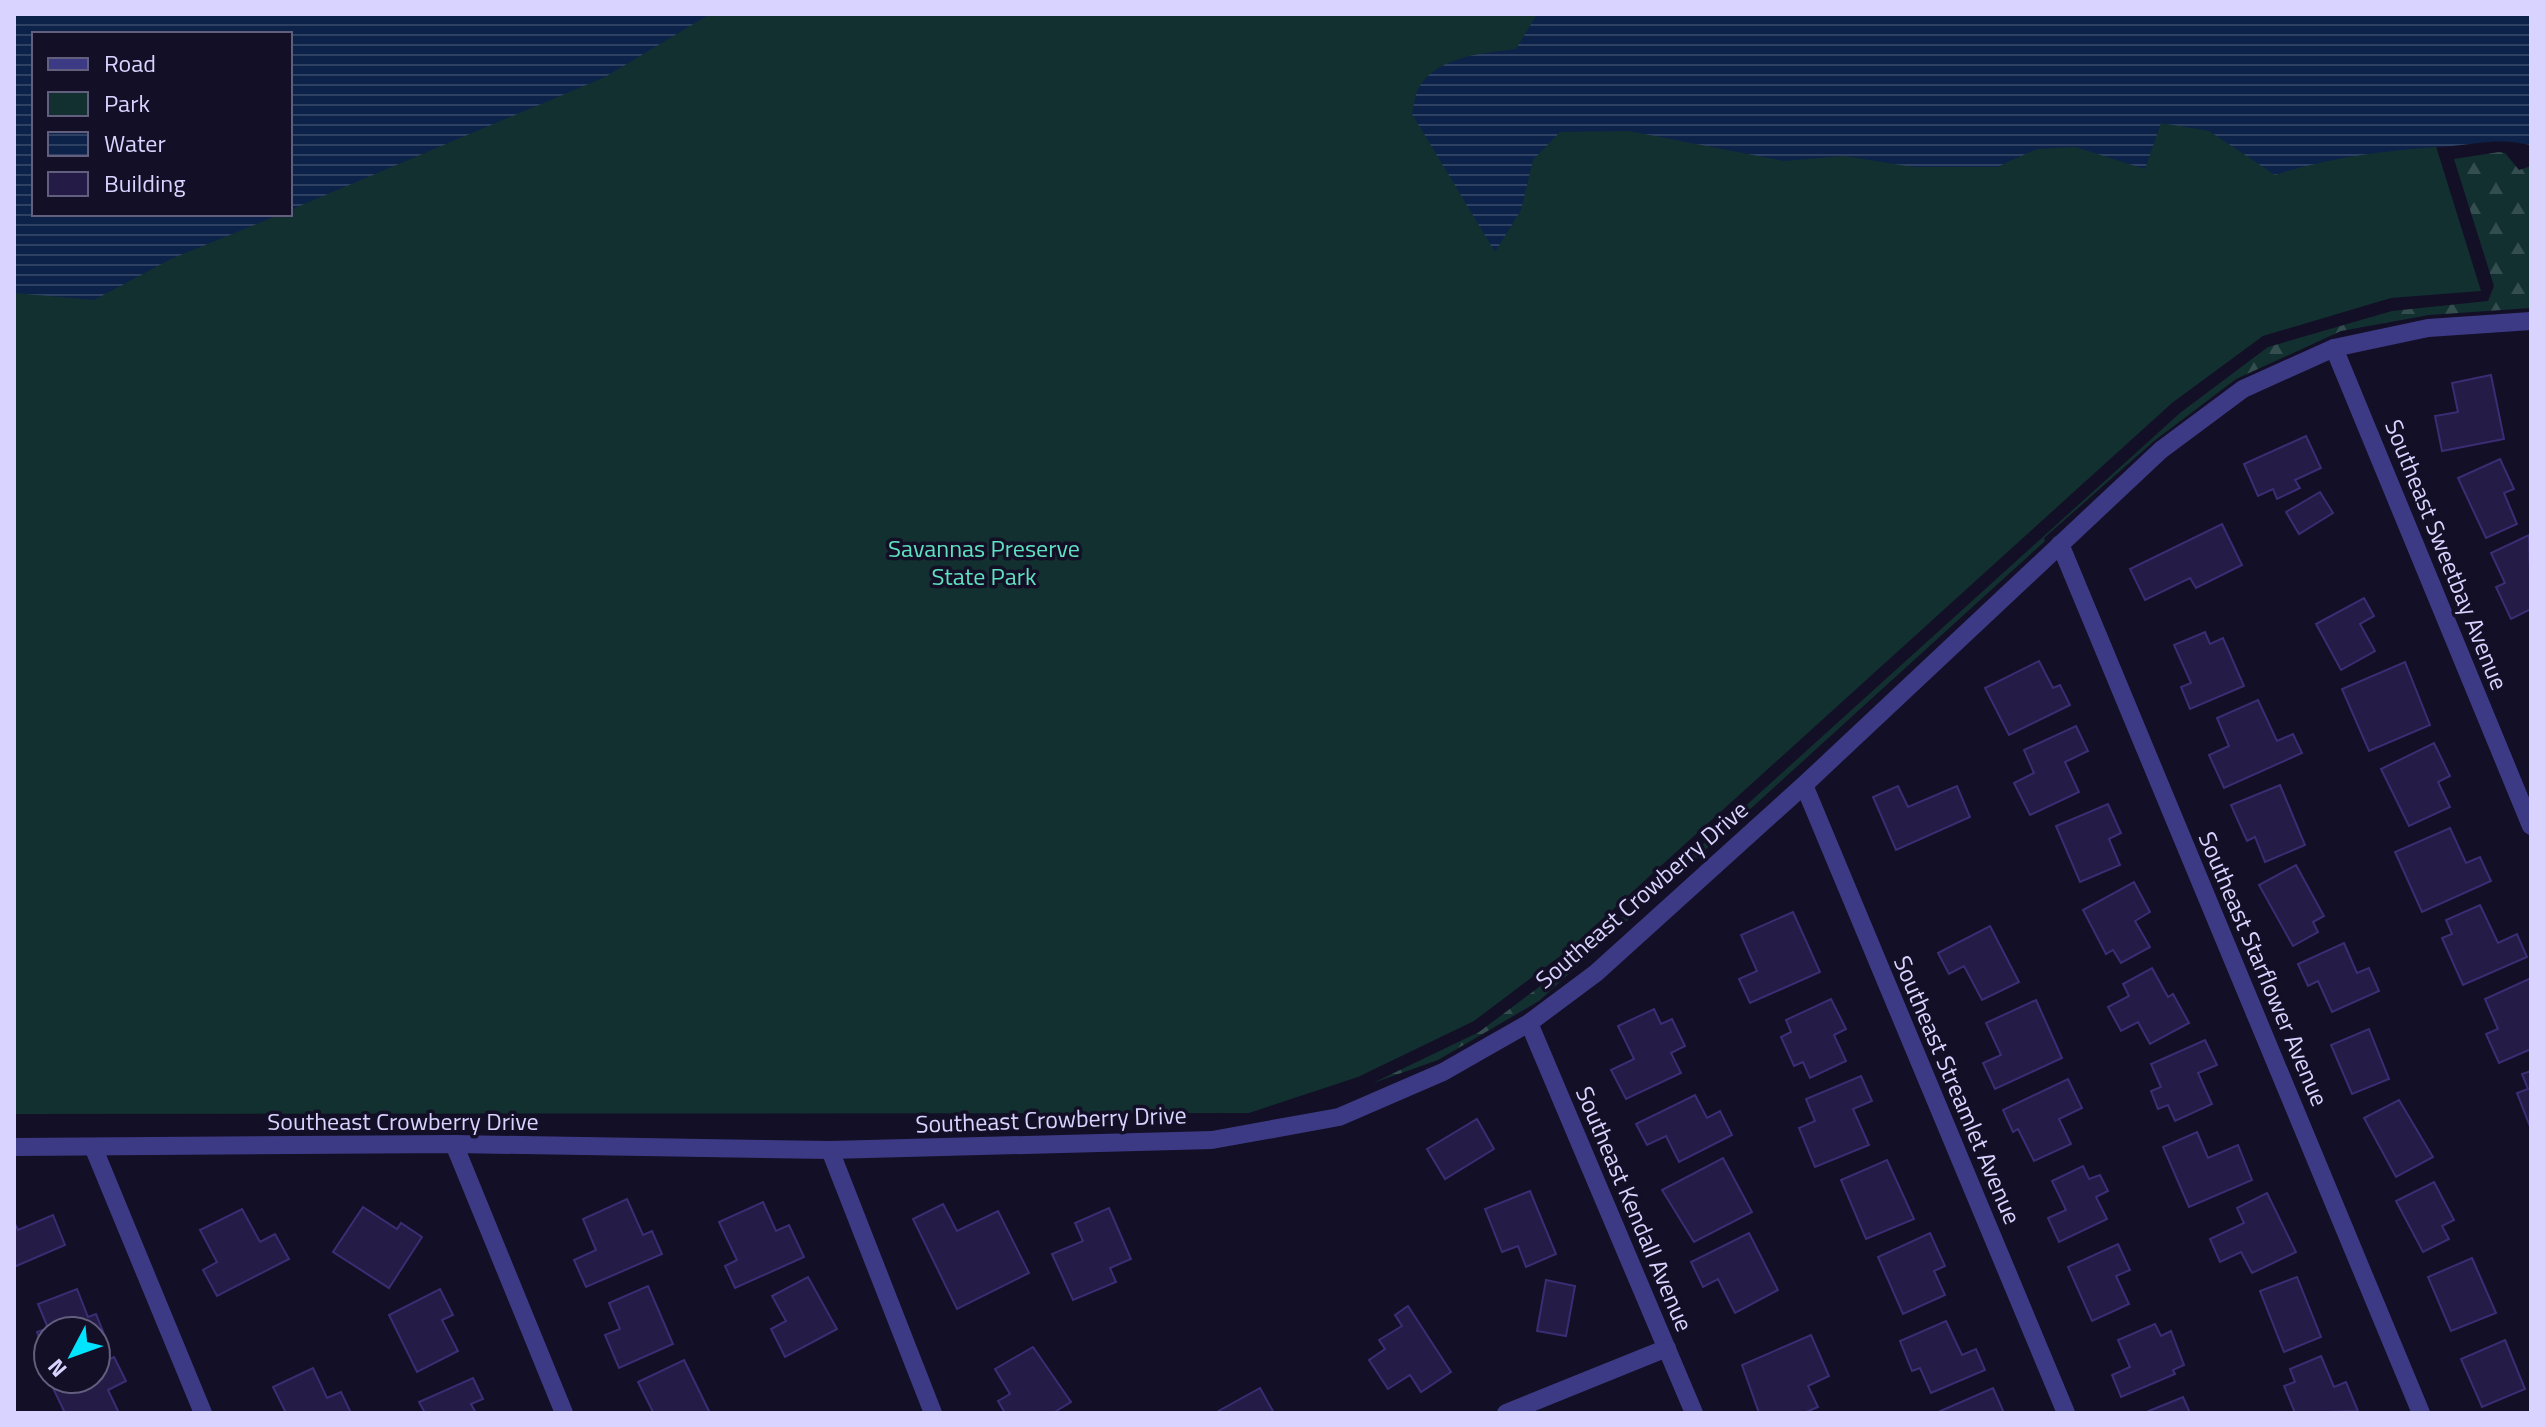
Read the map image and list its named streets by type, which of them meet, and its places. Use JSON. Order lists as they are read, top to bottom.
{
  "streets": {
    "street": [
      "Southeast Sweetbay Avenue",
      "Southeast Crowberry Drive",
      "Southeast Starflower Avenue",
      "Southeast Streamlet Avenue",
      "Southeast Kendall Avenue"
    ]
  },
  "crossings": [
    ["Southeast Sweetbay Avenue", "Southeast Crowberry Drive"],
    ["Southeast Crowberry Drive", "Southeast Starflower Avenue"],
    ["Southeast Crowberry Drive", "Southeast Streamlet Avenue"],
    ["Southeast Crowberry Drive", "Southeast Kendall Avenue"]
  ],
  "parks": ["Savannas Preserve State Park"],
  "legend": [
    "Road",
    "Park",
    "Water",
    "Building"
  ],
  "north": "bottom left"
}
